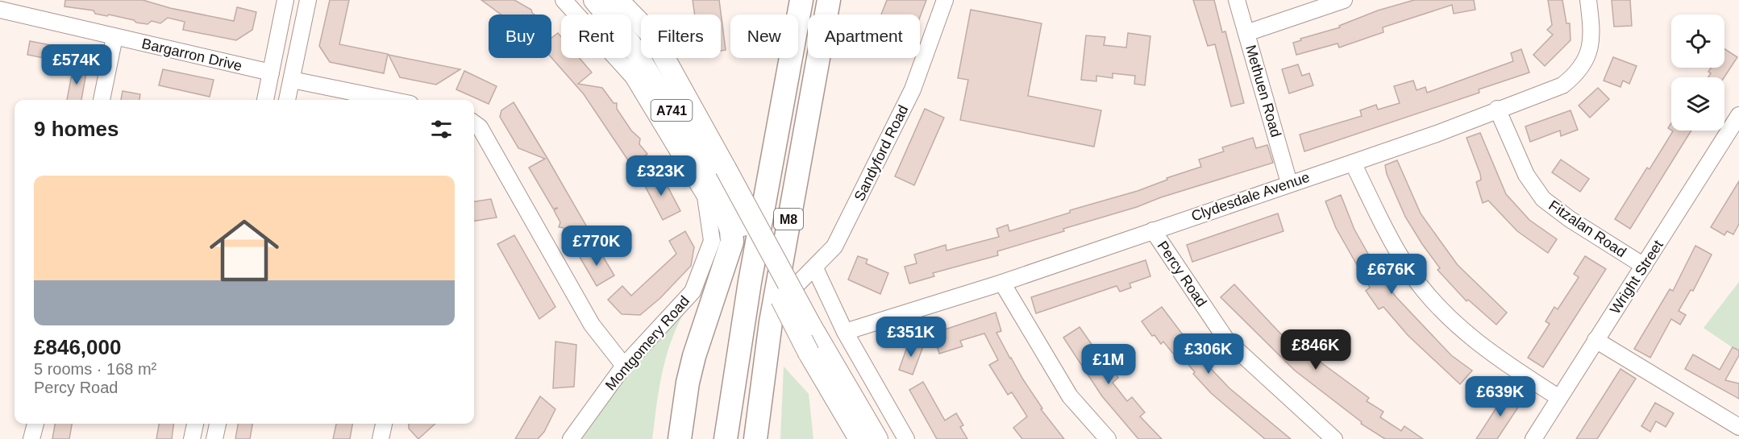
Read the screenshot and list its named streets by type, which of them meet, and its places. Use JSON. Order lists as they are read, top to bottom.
{
  "streets": {
    "highway": ["M8"],
    "main road": ["A741"],
    "street": [
      "Bargarron Drive",
      "Methuen Road",
      "Sandyford Road",
      "Clydesdale Avenue",
      "Fitzalan Road",
      "Percy Road",
      "Wright Street",
      "Montgomery Road"
    ]
  },
  "crossings": [
    ["Methuen Road", "Clydesdale Avenue"],
    ["A741", "Sandyford Road"],
    ["Clydesdale Avenue", "Fitzalan Road"],
    ["Clydesdale Avenue", "Percy Road"],
    ["Fitzalan Road", "Wright Street"]
  ],
  "page": {
    "chip": [
      "Buy",
      "Rent",
      "Filters",
      "New",
      "Apartment"
    ],
    "price": [
      "£574K",
      "£323K",
      "£770K",
      "£676K",
      "£351K",
      "£846K",
      "£306K",
      "£1M",
      "£639K"
    ],
    "heading": "9 homes",
    "list": [
      {
        "name": "£846,000",
        "note": "5 rooms · 168 m² · Percy Road"
      }
    ]
  }
}
